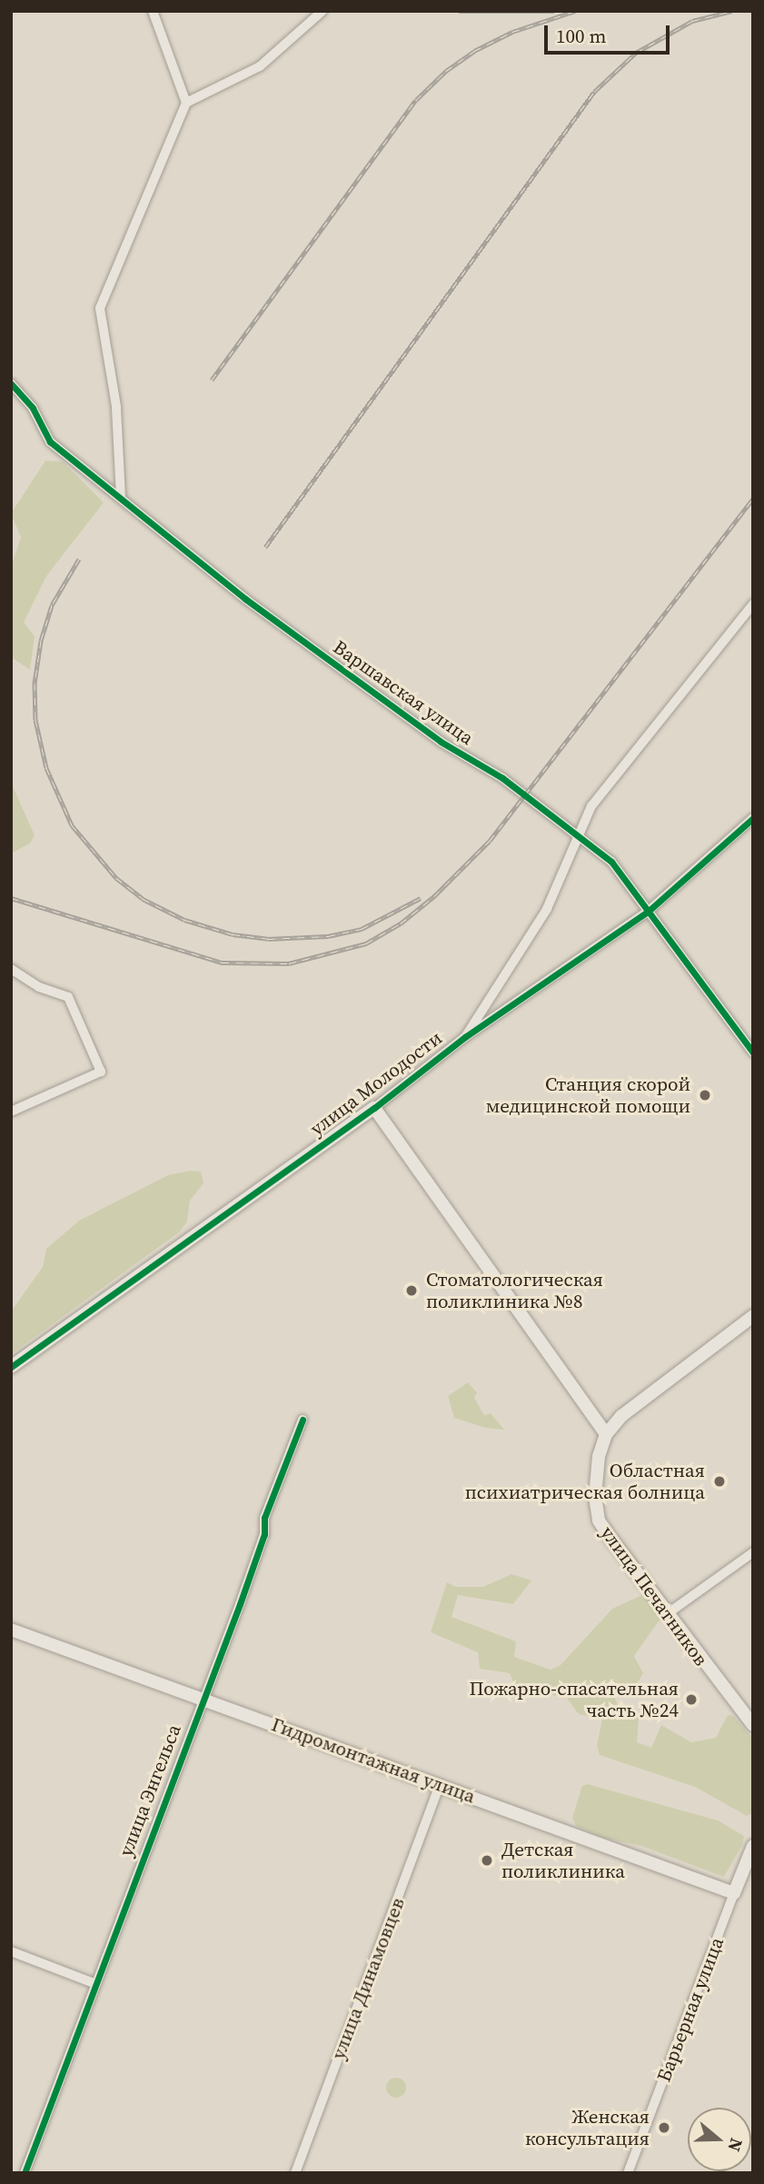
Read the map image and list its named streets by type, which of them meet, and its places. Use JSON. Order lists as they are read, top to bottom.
{
  "streets": {
    "street": [
      "Варшавская улица",
      "улица Молодости",
      "улица Печатников",
      "Гидромонтажная улица",
      "улица Энгельса",
      "улица Динамовцев",
      "Барьерная улица"
    ]
  },
  "crossings": [
    ["Варшавская улица", "улица Молодости"],
    ["Гидромонтажная улица", "улица Энгельса"],
    ["Гидромонтажная улица", "улица Динамовцев"],
    ["Гидромонтажная улица", "Барьерная улица"]
  ],
  "places": [
    "Станция скорой медицинской помощи",
    "Стоматологическая поликлиника №8",
    "Областная психиатрическая болница",
    "Пожарно-спасательная часть №24",
    "Детская поликлиника",
    "Женская консультация"
  ],
  "scale_bar": "100 m",
  "north": "right"
}
